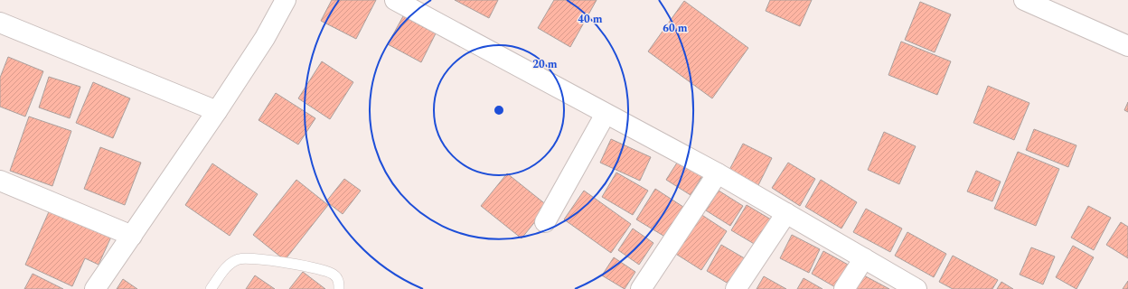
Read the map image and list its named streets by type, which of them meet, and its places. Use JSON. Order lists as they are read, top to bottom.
{
  "rings": ["40 m", "60 m", "20 m"]
}
